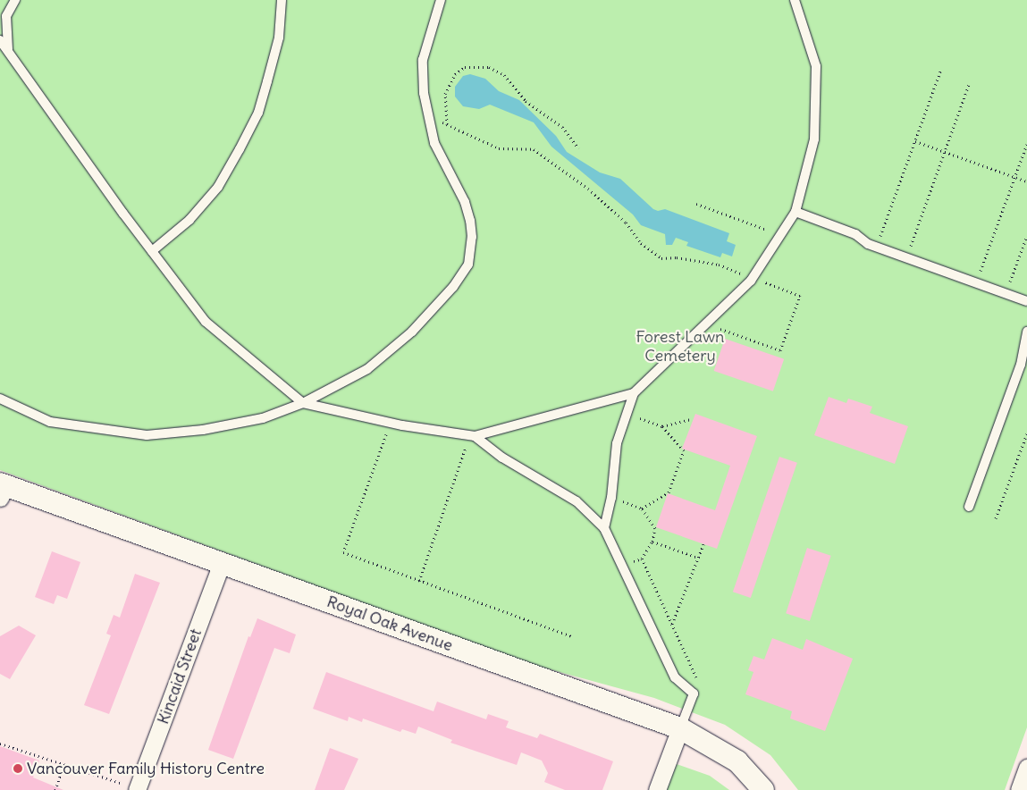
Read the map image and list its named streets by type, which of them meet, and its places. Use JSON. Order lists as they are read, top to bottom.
{
  "streets": {
    "street": ["Royal Oak Avenue", "Kincaid Street"]
  },
  "crossings": [
    ["Royal Oak Avenue", "Kincaid Street"]
  ],
  "parks": ["Forest Lawn Cemetery"],
  "places": ["Vancouver Family History Centre"]
}
